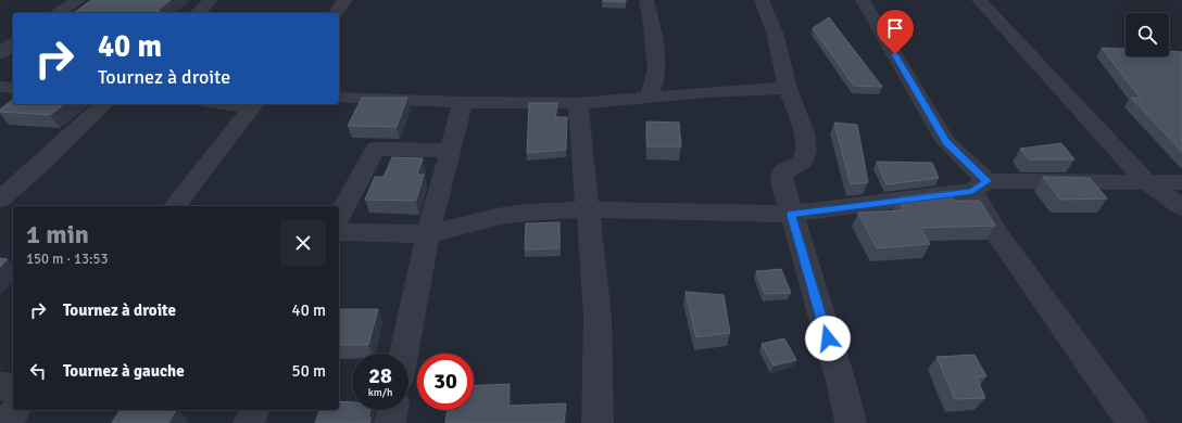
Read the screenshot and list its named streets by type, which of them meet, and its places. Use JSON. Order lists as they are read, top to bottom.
{
  "page": {
    "turn": ["40 m", "Tournez à droite"],
    "heading": ["1 min", "150 m · 13:53"],
    "list": [
      {
        "name": "Tournez à droite",
        "value": "40 m"
      },
      {
        "name": "Tournez à gauche",
        "value": "50 m"
      }
    ],
    "speed": "28 km/h",
    "limit": "30"
  }
}
